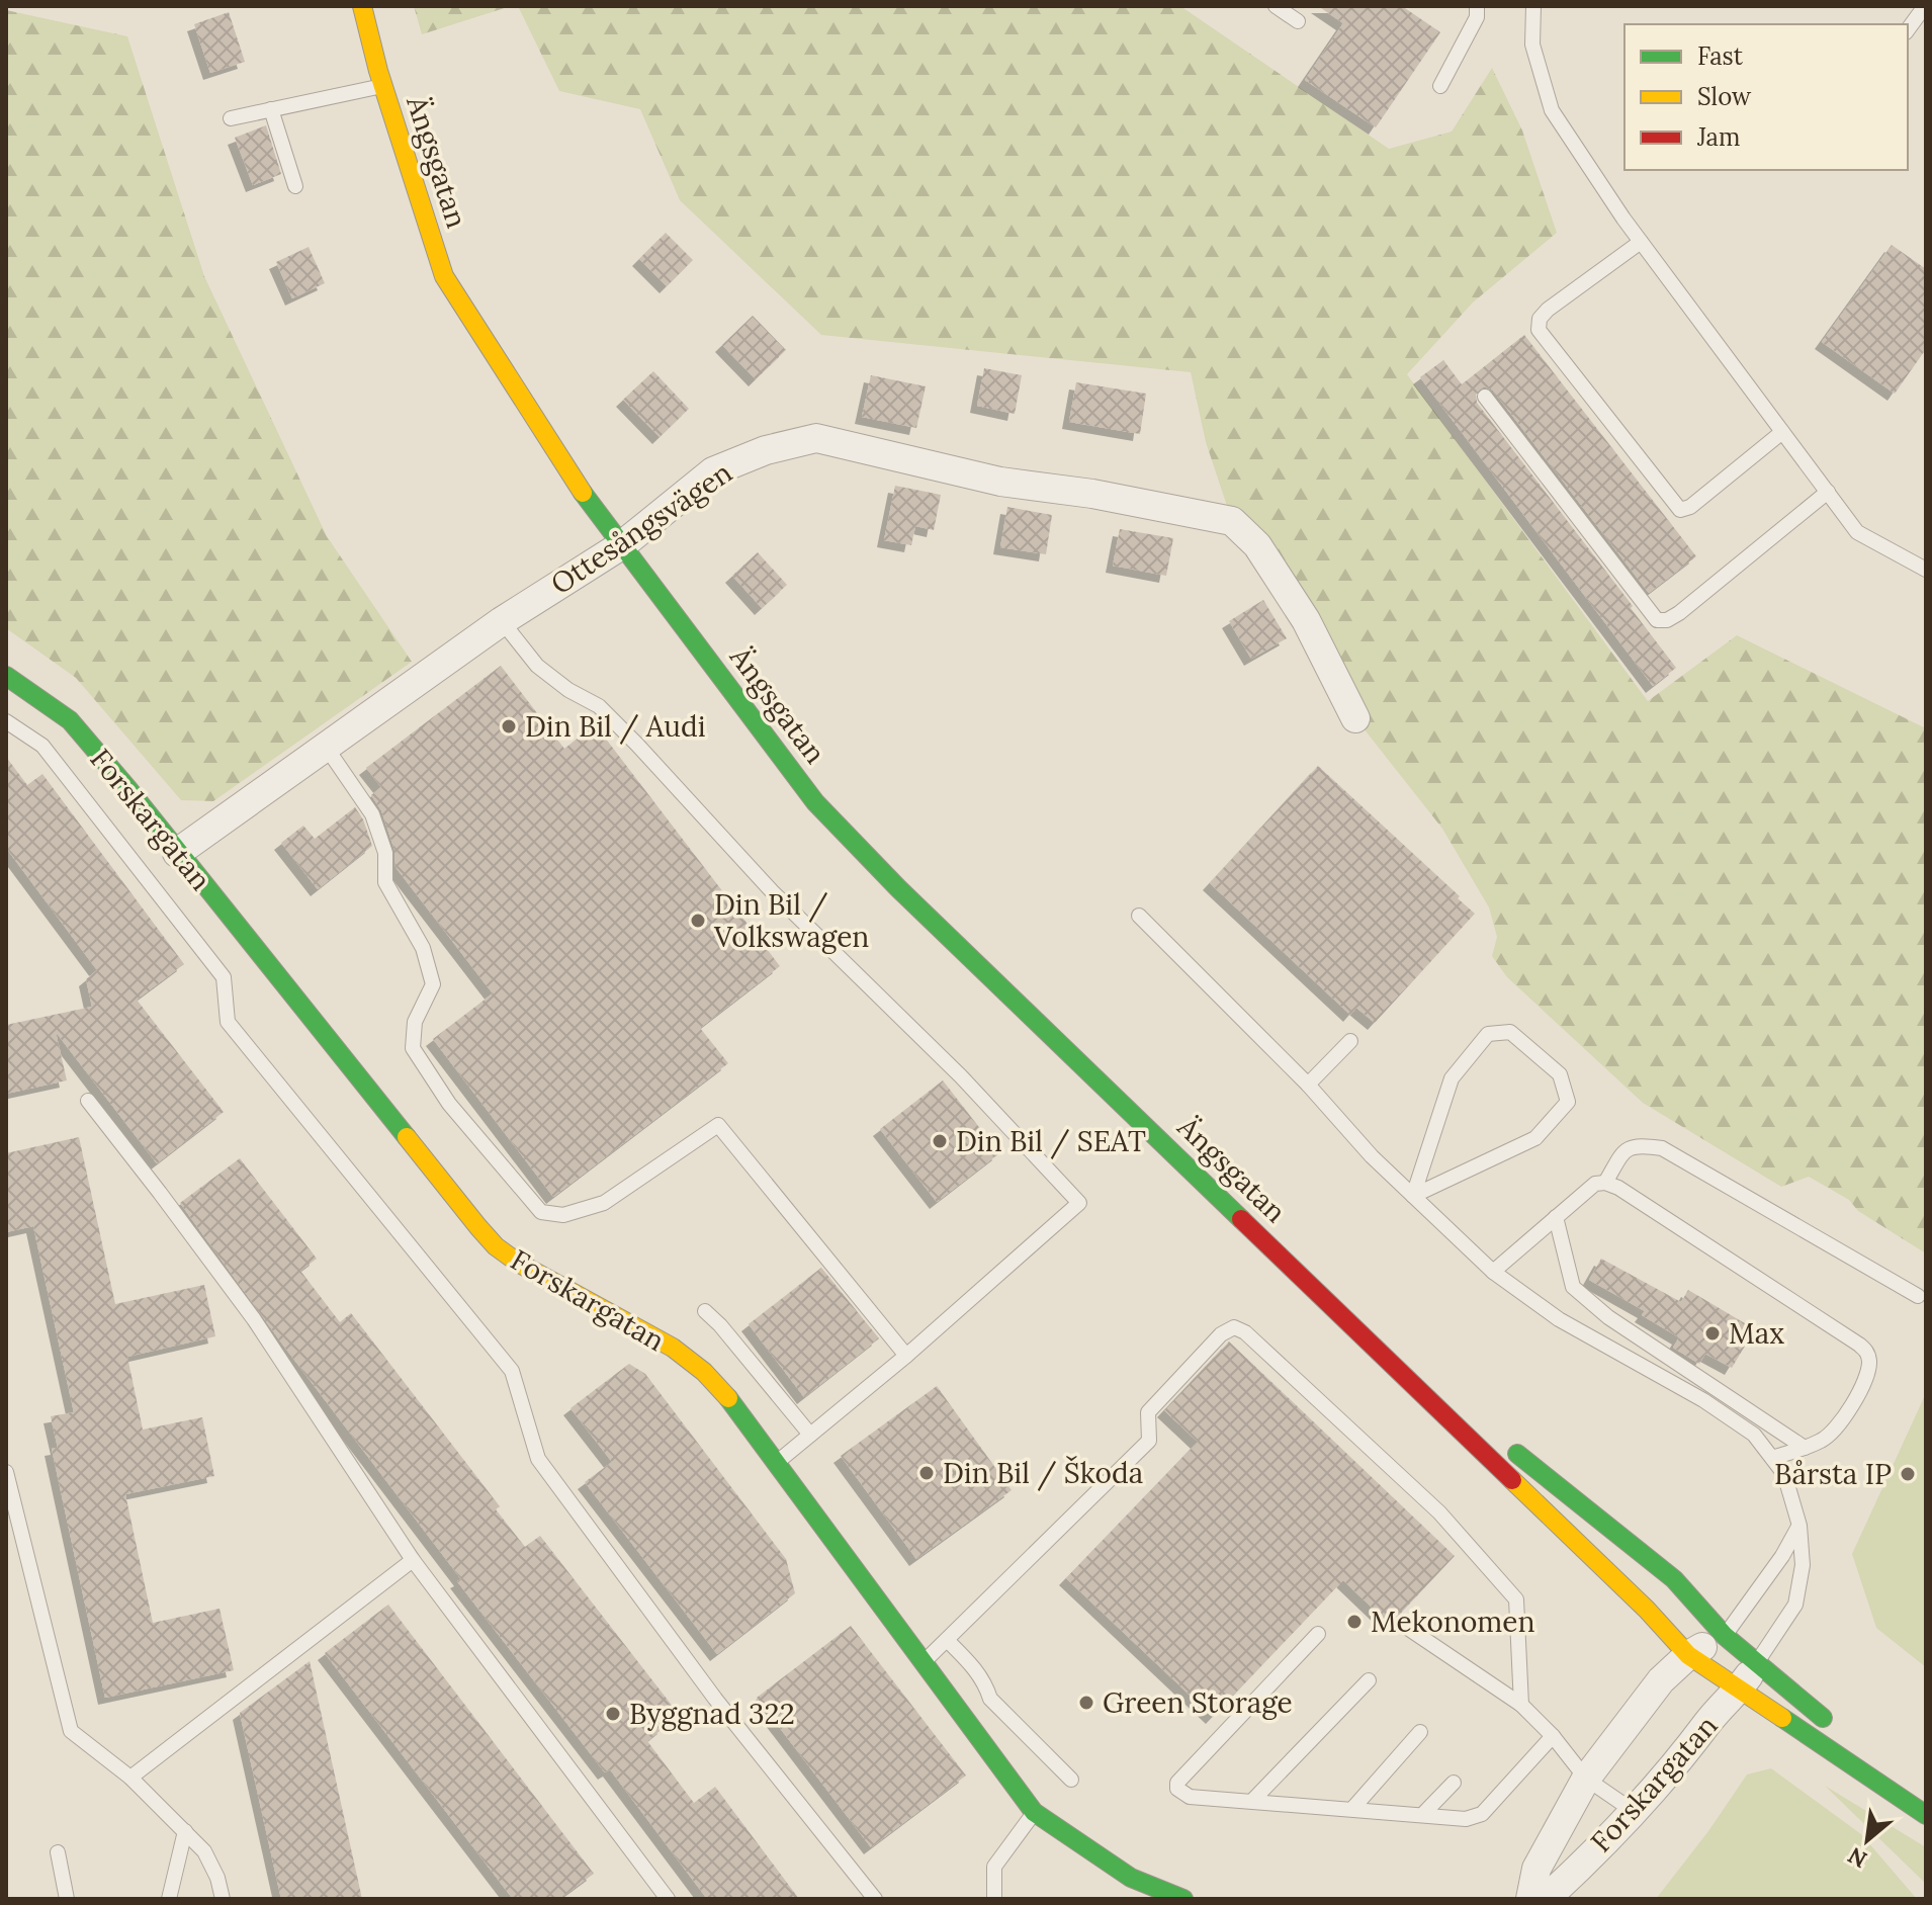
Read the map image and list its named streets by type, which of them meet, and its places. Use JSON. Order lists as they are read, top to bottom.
{
  "streets": {
    "main road": ["Ängsgatan", "Forskargatan"],
    "street": ["Ottesångsvägen"]
  },
  "crossings": [
    ["Ängsgatan", "Ottesångsvägen"],
    ["Ängsgatan", "Forskargatan"],
    ["Ottesångsvägen", "Forskargatan"]
  ],
  "places": [
    "Din Bil / Audi",
    "Din Bil / Volkswagen",
    "Din Bil / SEAT",
    "Max",
    "Din Bil / Škoda",
    "Bårsta IP",
    "Mekonomen",
    "Green Storage",
    "Byggnad 322"
  ],
  "legend": ["Fast", "Slow", "Jam"],
  "north": "bottom left"
}
